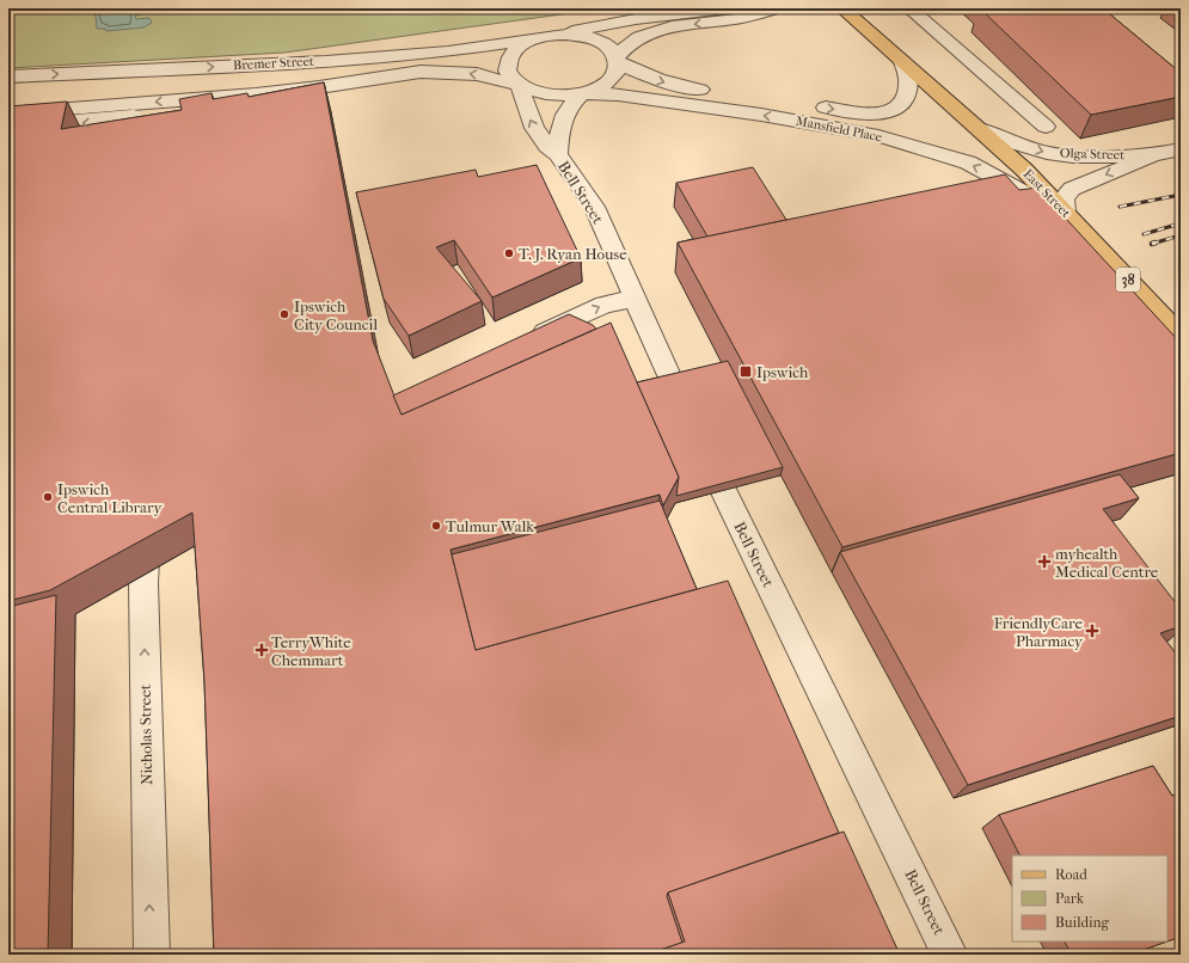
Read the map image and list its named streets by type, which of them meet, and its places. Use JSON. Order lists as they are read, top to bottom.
{
  "streets": {
    "main road": ["East Street", "38"],
    "street": [
      "Bremer Street",
      "Mansfield Place",
      "Olga Street",
      "Bell Street",
      "Nicholas Street"
    ]
  },
  "crossings": [
    ["Bremer Street", "Mansfield Place"],
    ["Bremer Street", "Bell Street"],
    ["Mansfield Place", "Olga Street"],
    ["Mansfield Place", "Bell Street"],
    ["Mansfield Place", "East Street"],
    ["Mansfield Place", "38"],
    ["Olga Street", "East Street"],
    ["East Street", "38"]
  ],
  "one_way": ["Nicholas Street"],
  "places": {
    "other": [
      "T. J. Ryan House",
      "Ipswich City Council",
      "Ipswich Central Library",
      "Tulmur Walk"
    ],
    "transit": ["Ipswich"],
    "health": ["myhealth Medical Centre", "FriendlyCare Pharmacy", "TerryWhite Chemmart"]
  },
  "legend": ["Road", "Park", "Building"]
}
